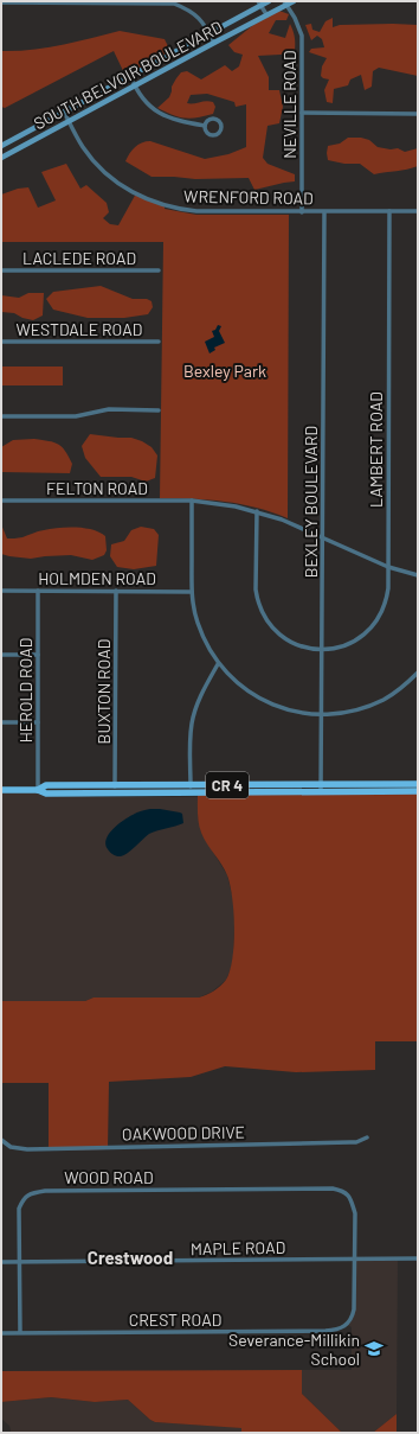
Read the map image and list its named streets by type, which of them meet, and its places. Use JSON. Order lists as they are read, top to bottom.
{
  "streets": {
    "main road": ["CR 4"],
    "street": [
      "SOUTH BELVOIR BOULEVARD",
      "NEVILLE ROAD",
      "WRENFORD ROAD",
      "LACLEDE ROAD",
      "WESTDALE ROAD",
      "LAMBERT ROAD",
      "FELTON ROAD",
      "BEXLEY BOULEVARD",
      "HOLMDEN ROAD",
      "HEROLD ROAD",
      "BUXTON ROAD",
      "OAKWOOD DRIVE",
      "WOOD ROAD",
      "MAPLE ROAD",
      "CREST ROAD"
    ]
  },
  "crossings": [
    ["SOUTH BELVOIR BOULEVARD", "NEVILLE ROAD"],
    ["SOUTH BELVOIR BOULEVARD", "WRENFORD ROAD"],
    ["NEVILLE ROAD", "WRENFORD ROAD"],
    ["WRENFORD ROAD", "LAMBERT ROAD"],
    ["WRENFORD ROAD", "BEXLEY BOULEVARD"],
    ["LAMBERT ROAD", "FELTON ROAD"],
    ["LAMBERT ROAD", "BEXLEY BOULEVARD"],
    ["FELTON ROAD", "BEXLEY BOULEVARD"],
    ["BEXLEY BOULEVARD", "CR 4"],
    ["HOLMDEN ROAD", "HEROLD ROAD"],
    ["HOLMDEN ROAD", "BUXTON ROAD"],
    ["HEROLD ROAD", "CR 4"],
    ["BUXTON ROAD", "CR 4"],
    ["WOOD ROAD", "MAPLE ROAD"],
    ["WOOD ROAD", "CREST ROAD"],
    ["MAPLE ROAD", "CREST ROAD"]
  ],
  "districts": ["Crestwood"],
  "parks": ["Bexley Park"],
  "places": {
    "school or university": ["Severance-Millikin School"]
  }
}
